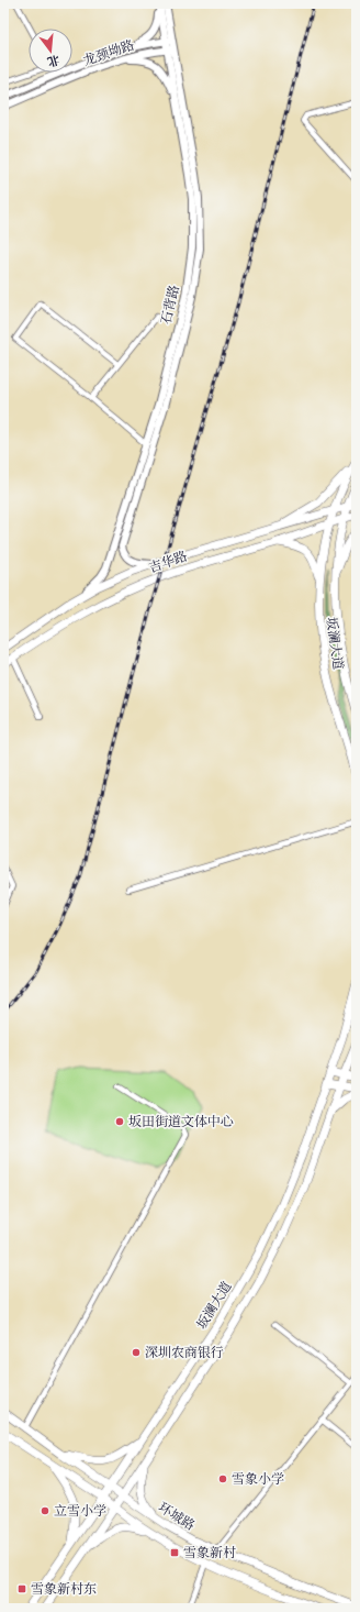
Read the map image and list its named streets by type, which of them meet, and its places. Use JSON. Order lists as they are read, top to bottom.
{
  "streets": {
    "main road": [
      "龙颈坳路",
      "石背路",
      "吉华路",
      "坂澜大道",
      "环城路"
    ]
  },
  "crossings": [
    ["龙颈坳路", "石背路"],
    ["石背路", "吉华路"],
    ["吉华路", "坂澜大道"],
    ["坂澜大道", "环城路"]
  ],
  "places": {
    "other": [
      "坂田街道文体中心",
      "深圳农商银行",
      "雪象小学",
      "立雪小学"
    ],
    "transit": ["雪象新村", "雪象新村东"]
  },
  "north": "bottom"
}
